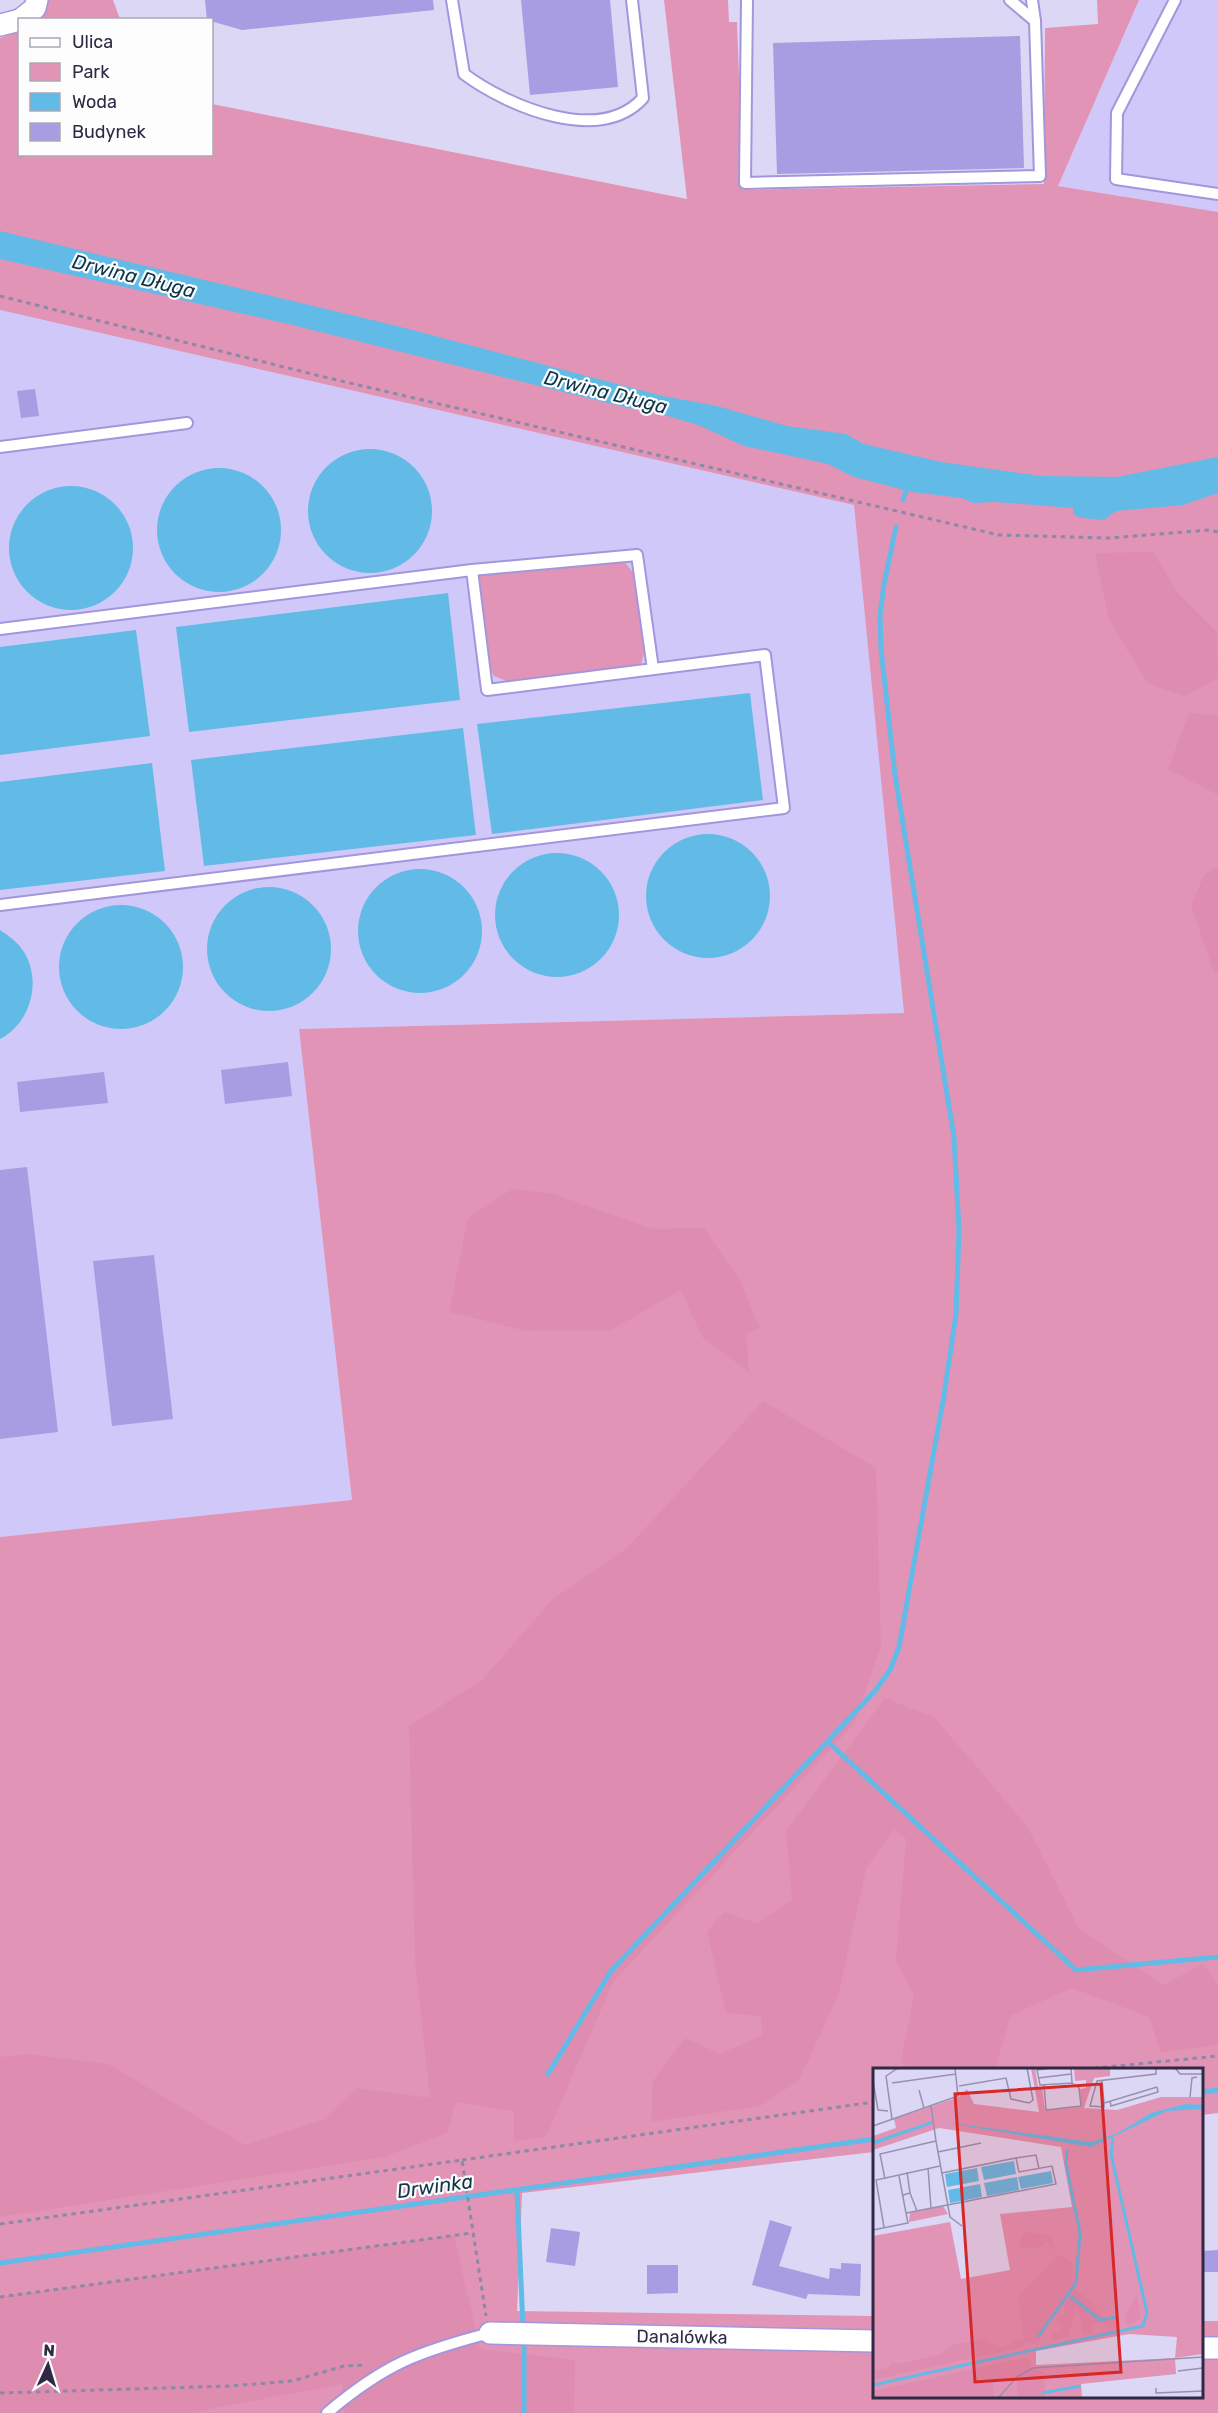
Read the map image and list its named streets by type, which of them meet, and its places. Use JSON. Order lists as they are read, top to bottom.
{
  "streets": {
    "street": ["Danalówka"]
  },
  "water": ["Drwina Długa", "Drwinka"],
  "legend": [
    "Ulica",
    "Park",
    "Woda",
    "Budynek"
  ],
  "north": "top"
}
